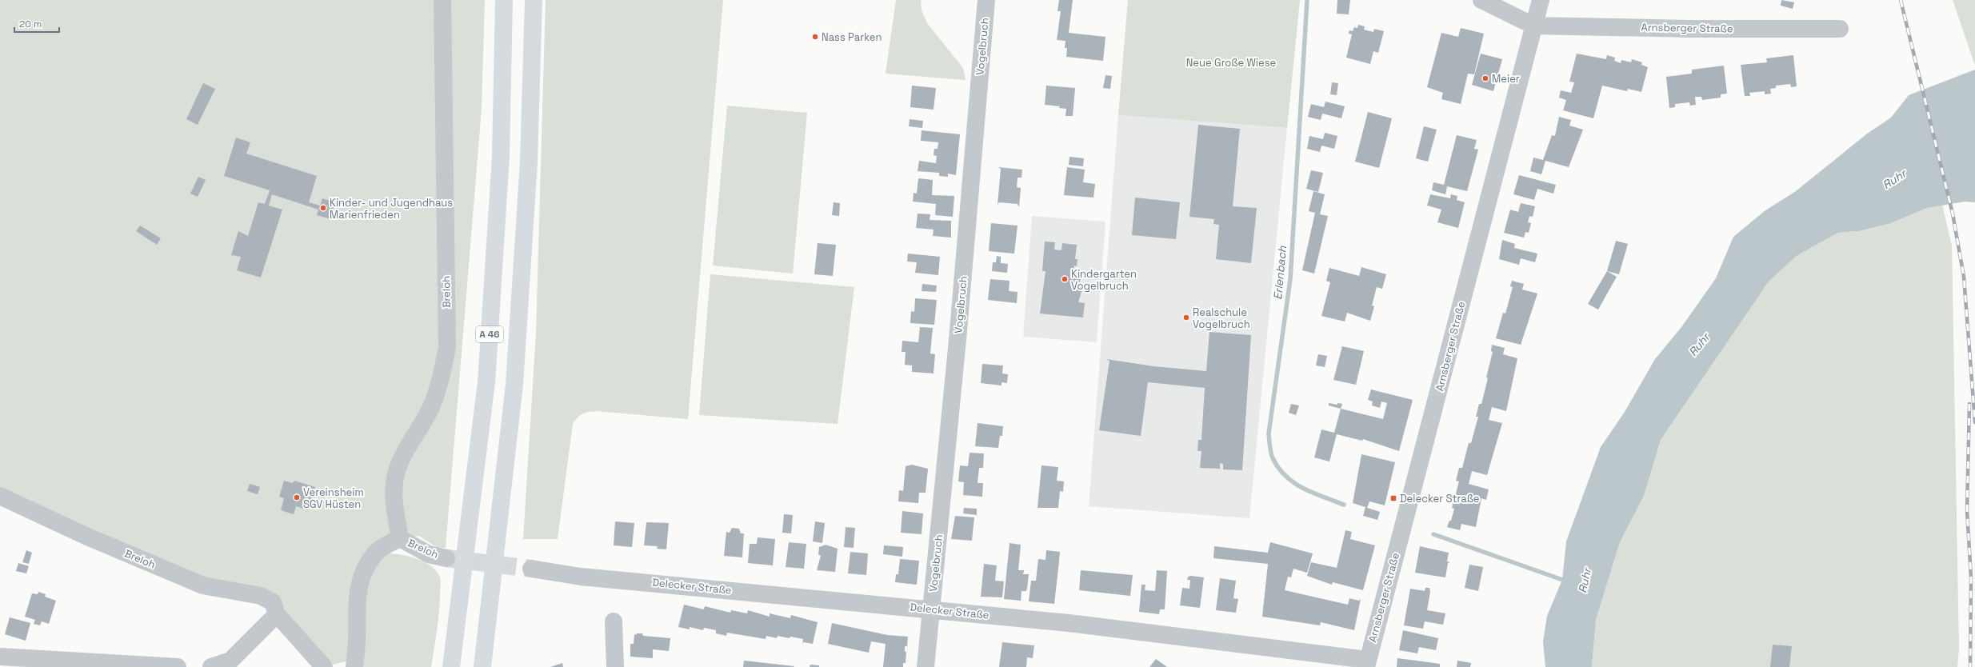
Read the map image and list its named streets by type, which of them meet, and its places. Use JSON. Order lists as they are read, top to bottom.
{
  "streets": {
    "highway": ["A 46"],
    "street": [
      "Arnsberger Straße",
      "Vogelbruch",
      "Breloh",
      "Delecker Straße"
    ]
  },
  "crossings": [
    ["Arnsberger Straße", "Delecker Straße"],
    ["Vogelbruch", "Delecker Straße"]
  ],
  "water": ["Ruhr", "Erlenbach"],
  "parks": ["Neue Große Wiese"],
  "places": {
    "other": [
      "Nass Parken",
      "Meier",
      "Kinder- und Jugendhaus Marienfrieden",
      "Kindergarten Vogelbruch",
      "Realschule Vogelbruch",
      "Vereinsheim SGV Hüsten"
    ],
    "transit": ["Delecker Straße"]
  },
  "scale_bar": "20 m"
}
